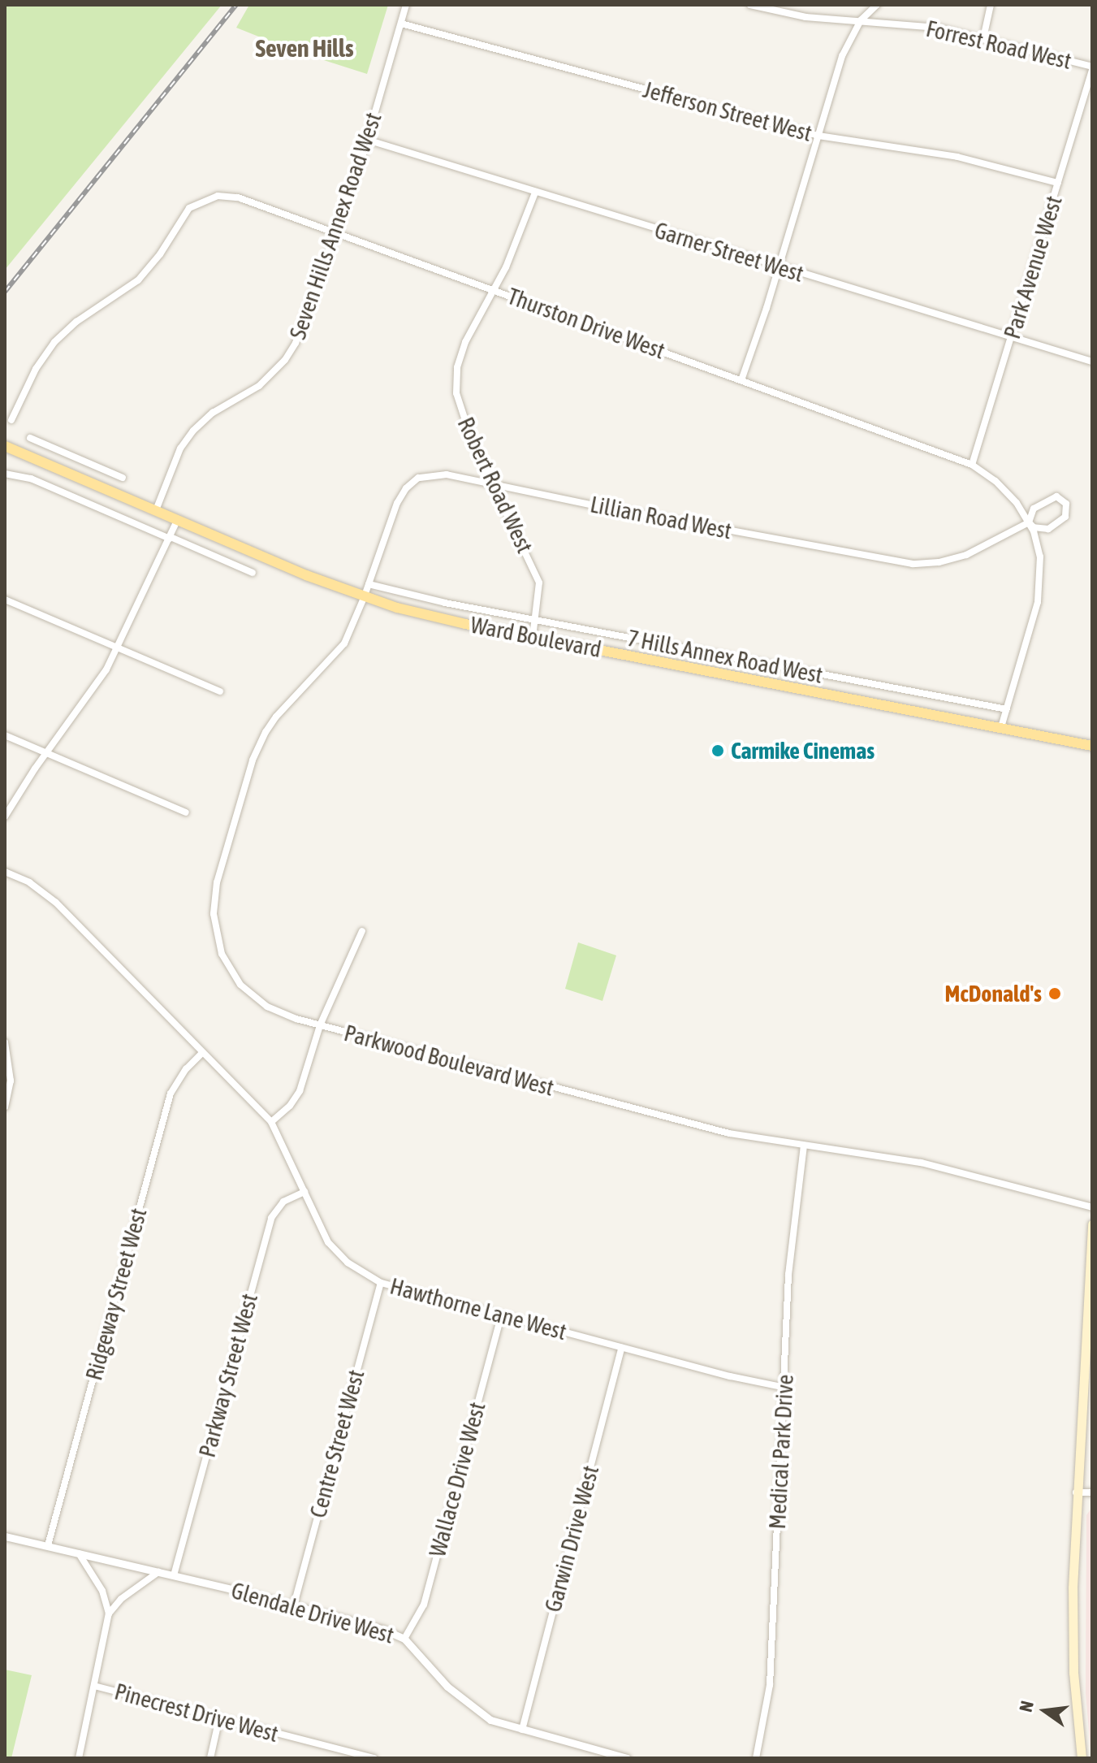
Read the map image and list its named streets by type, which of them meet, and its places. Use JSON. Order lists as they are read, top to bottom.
{
  "streets": {
    "main road": ["Ward Boulevard"],
    "street": [
      "Forrest Road West",
      "Jefferson Street West",
      "Seven Hills Annex Road West",
      "Garner Street West",
      "Park Avenue West",
      "Thurston Drive West",
      "Robert Road West",
      "Lillian Road West",
      "7 Hills Annex Road West",
      "Parkwood Boulevard West",
      "Ridgeway Street West",
      "Hawthorne Lane West",
      "Parkway Street West",
      "Centre Street West",
      "Medical Park Drive",
      "Wallace Drive West",
      "Garwin Drive West",
      "Glendale Drive West",
      "Pinecrest Drive West"
    ]
  },
  "crossings": [
    ["Forrest Road West", "Park Avenue West"],
    ["Jefferson Street West", "Seven Hills Annex Road West"],
    ["Jefferson Street West", "Park Avenue West"],
    ["Seven Hills Annex Road West", "Garner Street West"],
    ["Seven Hills Annex Road West", "Thurston Drive West"],
    ["Seven Hills Annex Road West", "Ward Boulevard"],
    ["Garner Street West", "Park Avenue West"],
    ["Garner Street West", "Robert Road West"],
    ["Park Avenue West", "Thurston Drive West"],
    ["Thurston Drive West", "Robert Road West"],
    ["Thurston Drive West", "Lillian Road West"],
    ["Thurston Drive West", "Ward Boulevard"],
    ["Thurston Drive West", "7 Hills Annex Road West"],
    ["Robert Road West", "Lillian Road West"],
    ["Robert Road West", "Ward Boulevard"],
    ["Robert Road West", "7 Hills Annex Road West"],
    ["Lillian Road West", "Ward Boulevard"],
    ["Lillian Road West", "7 Hills Annex Road West"],
    ["Lillian Road West", "Parkwood Boulevard West"],
    ["Ward Boulevard", "Parkwood Boulevard West"],
    ["Parkwood Boulevard West", "Medical Park Drive"],
    ["Ridgeway Street West", "Hawthorne Lane West"],
    ["Ridgeway Street West", "Glendale Drive West"],
    ["Hawthorne Lane West", "Parkway Street West"],
    ["Hawthorne Lane West", "Centre Street West"],
    ["Hawthorne Lane West", "Medical Park Drive"],
    ["Hawthorne Lane West", "Wallace Drive West"],
    ["Hawthorne Lane West", "Garwin Drive West"],
    ["Parkway Street West", "Glendale Drive West"],
    ["Centre Street West", "Glendale Drive West"],
    ["Wallace Drive West", "Glendale Drive West"],
    ["Garwin Drive West", "Glendale Drive West"]
  ],
  "districts": ["Seven Hills"],
  "places": ["Carmike Cinemas", "McDonald's"],
  "north": "left"
}
